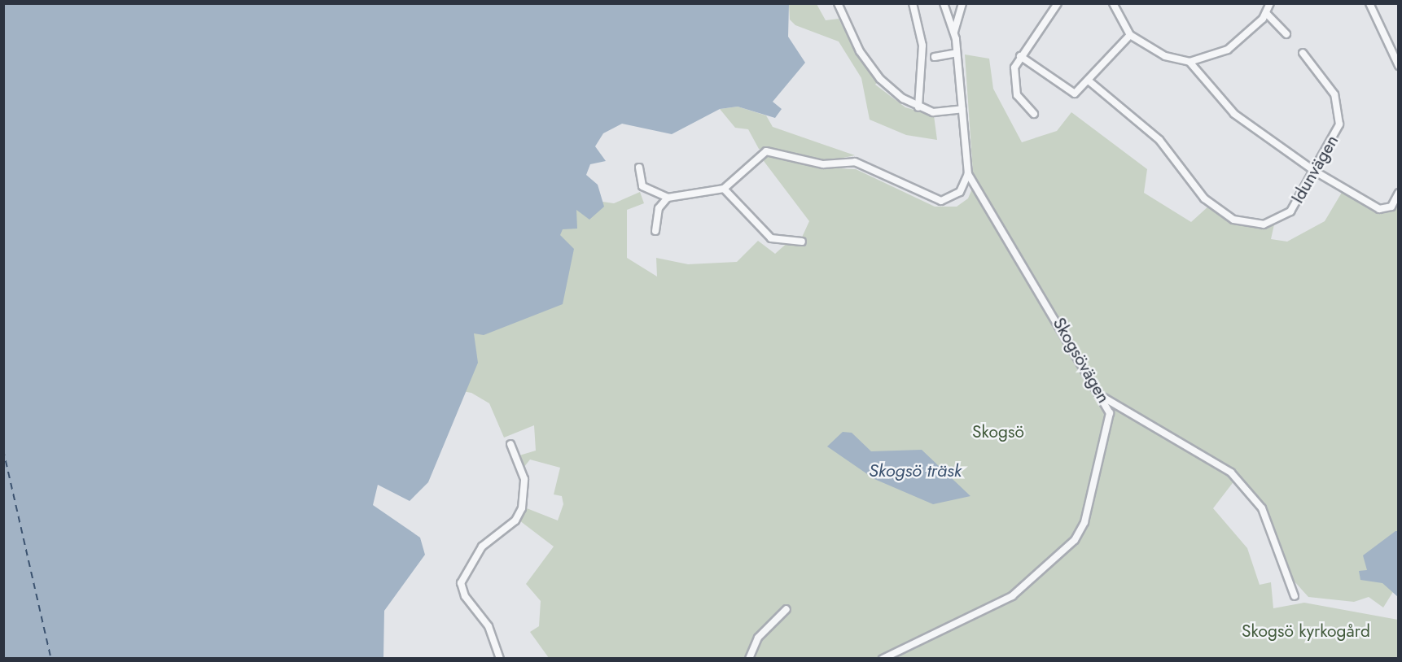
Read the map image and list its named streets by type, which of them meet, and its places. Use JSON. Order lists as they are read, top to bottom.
{
  "streets": {
    "street": ["Idunvägen", "Skogsövägen"]
  },
  "water": ["Skogsö träsk"],
  "parks": ["Skogsö", "Skogsö kyrkogård"]
}
